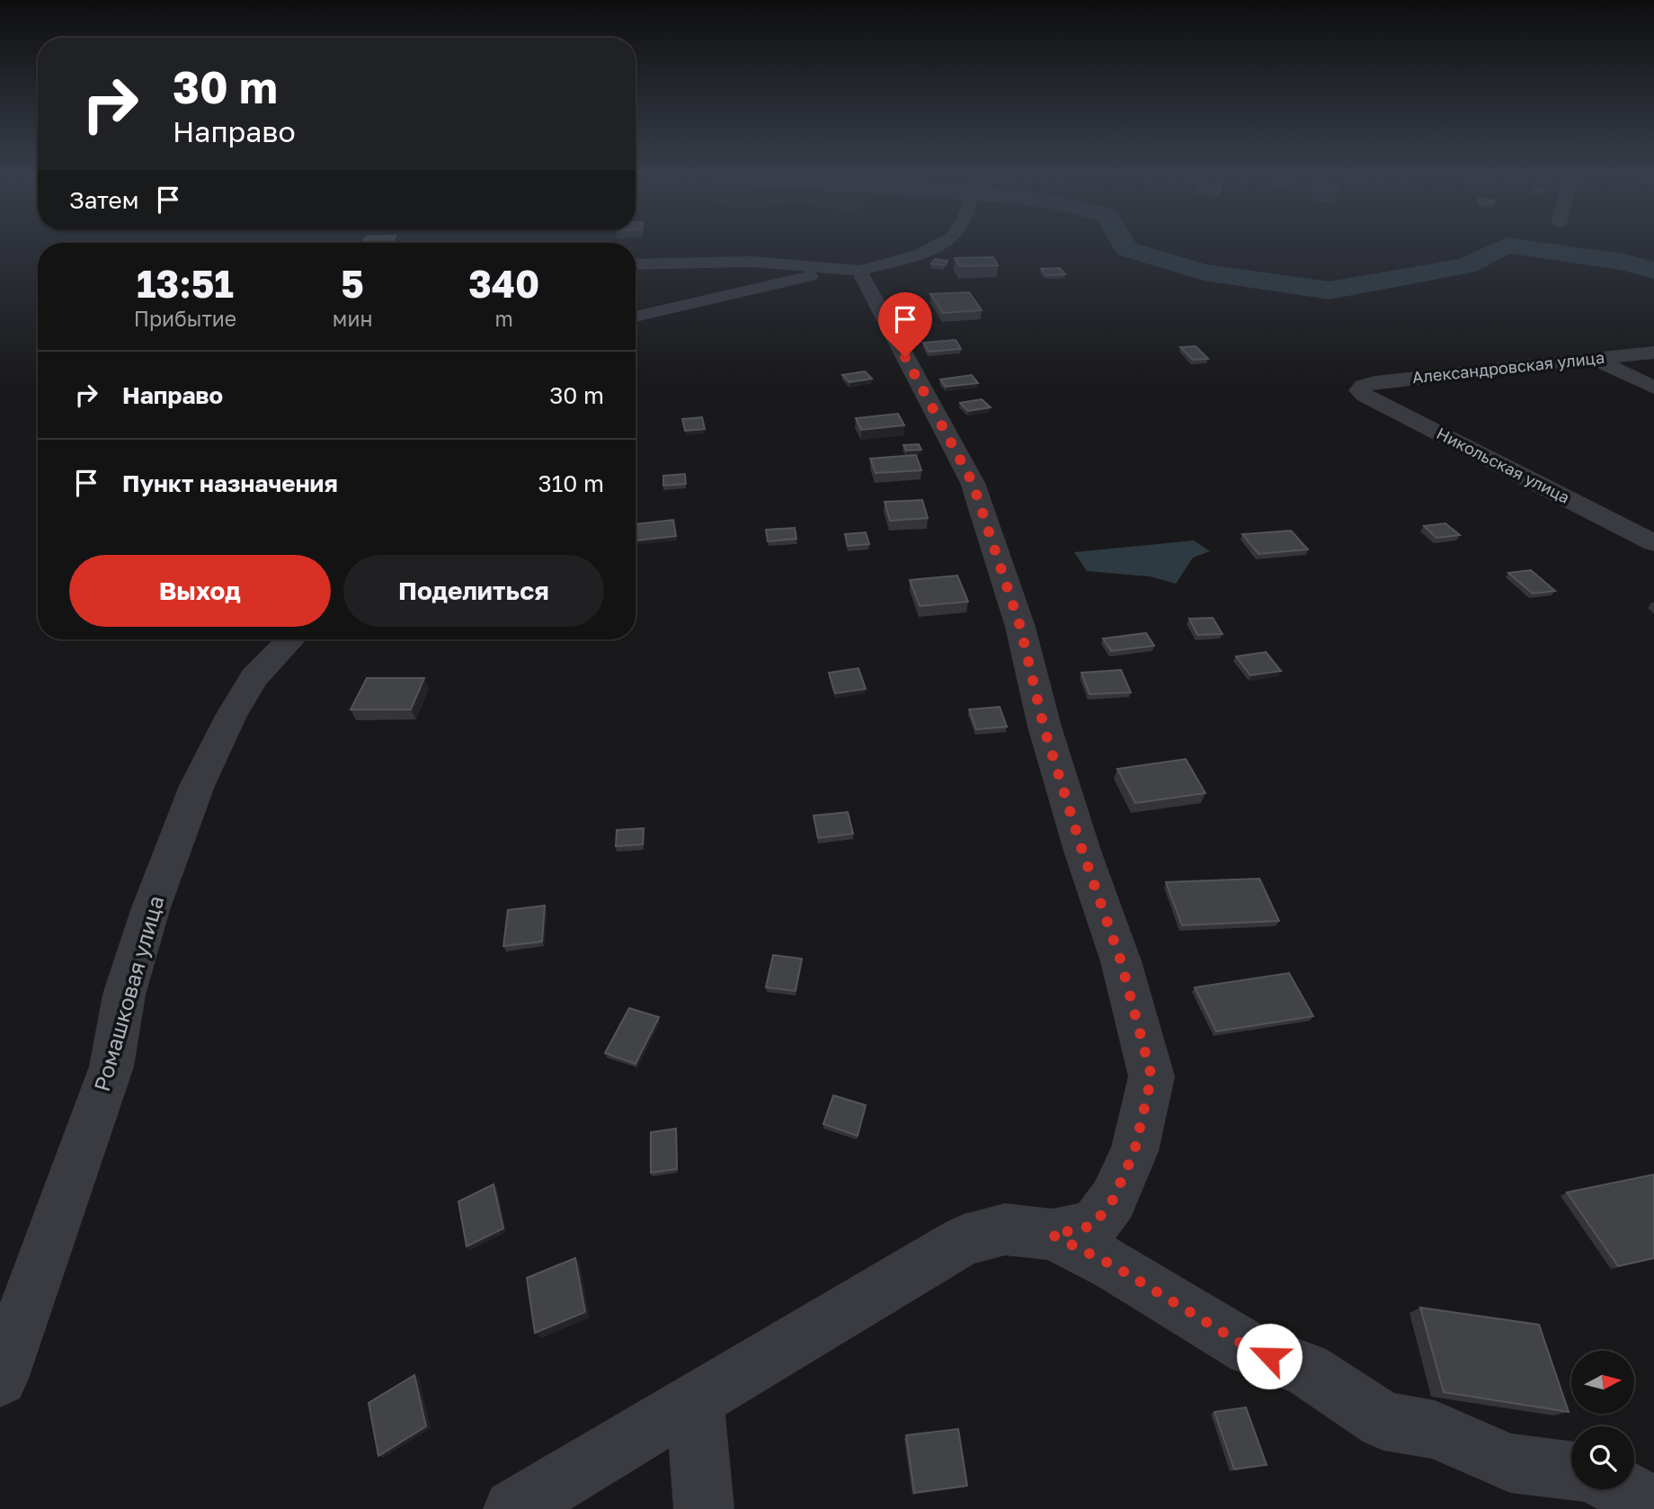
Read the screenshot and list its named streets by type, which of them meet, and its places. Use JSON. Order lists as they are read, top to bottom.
{
  "streets": {
    "street": ["Александровская улица", "Никольская улица", "Ромашковая улица"]
  },
  "crossings": [
    ["Александровская улица", "Никольская улица"]
  ],
  "north": "right",
  "page": {
    "turn": ["30 m", "Направо"],
    "then": "Затем",
    "eta": [
      "13:51",
      "Прибытие",
      "5",
      "мин",
      "340",
      "m"
    ],
    "list": [
      {
        "name": "Направо",
        "value": "30 m"
      },
      {
        "name": "Пункт назначения",
        "value": "310 m"
      }
    ],
    "buttons": ["Выход", "Поделиться"]
  }
}
